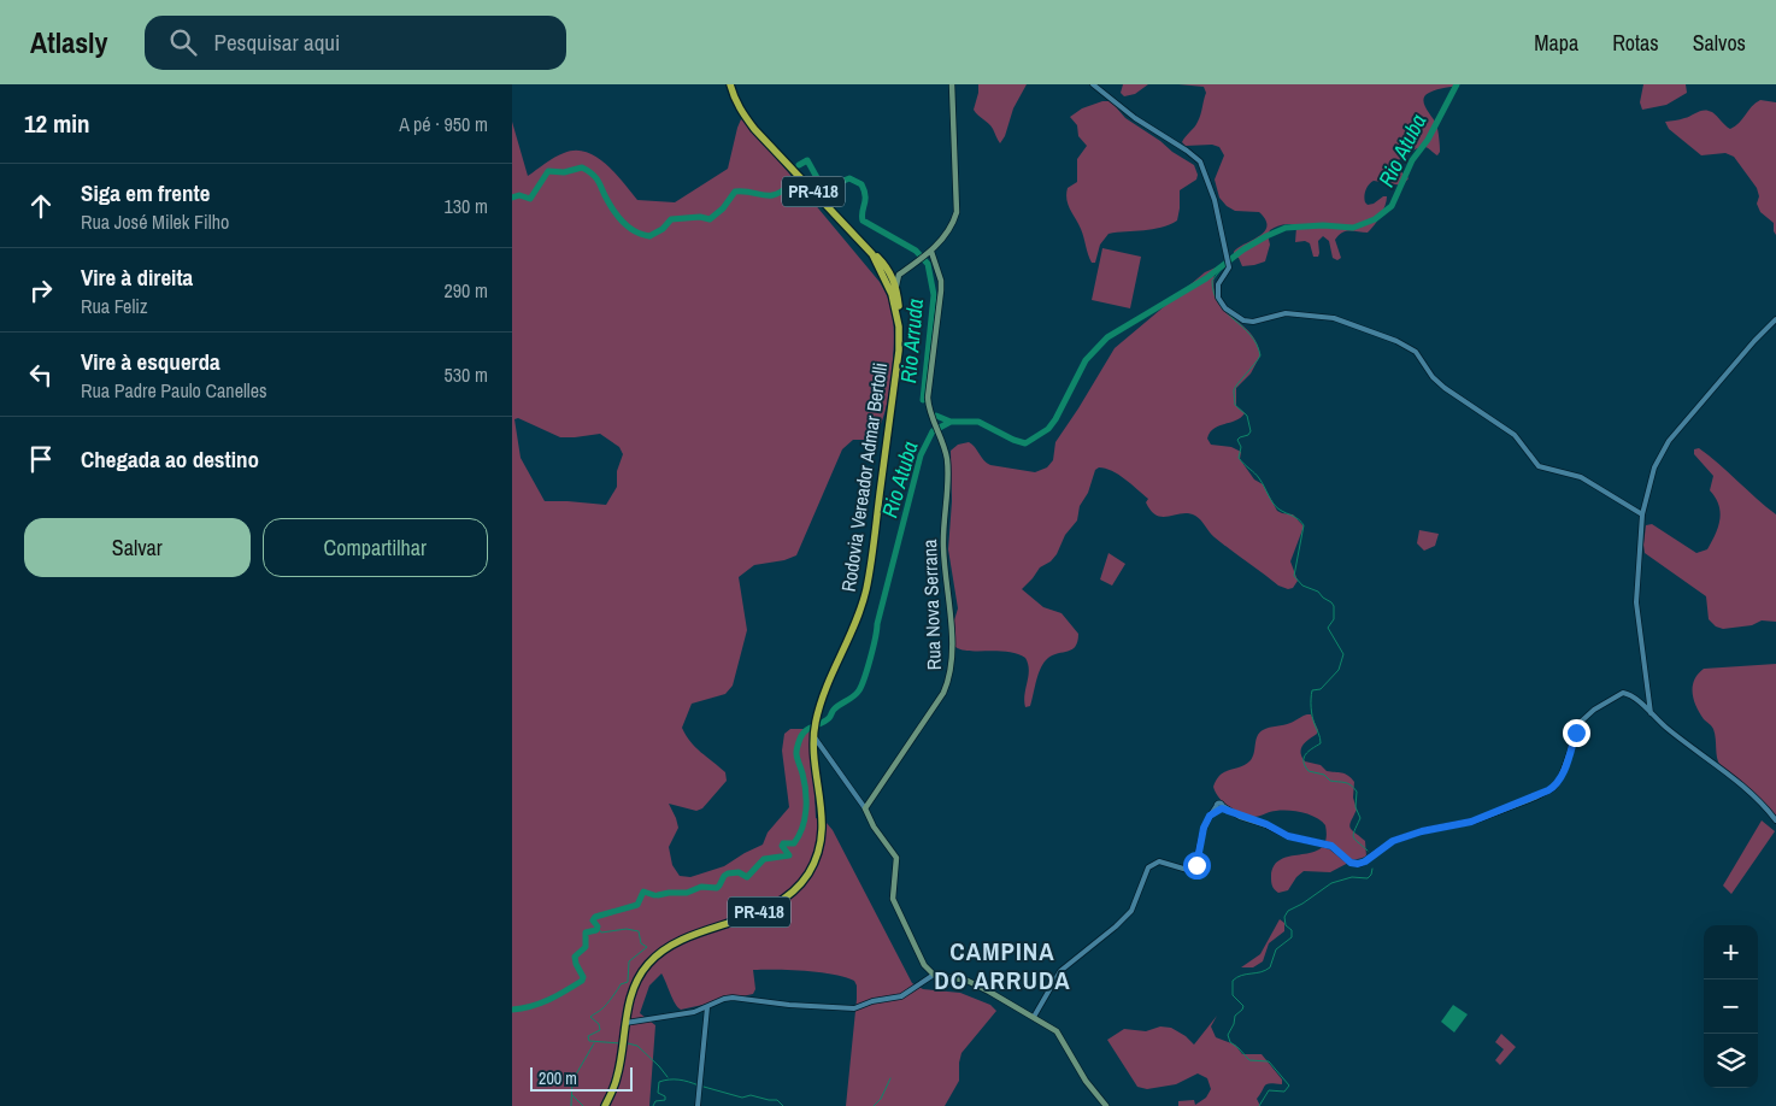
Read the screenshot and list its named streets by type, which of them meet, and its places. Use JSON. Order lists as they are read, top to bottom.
{
  "streets": {
    "highway": ["PR-418", "Rodovia Vereador Admar Bertolli"],
    "main road": ["Rua Nova Serrana"]
  },
  "districts": ["CAMPINA DO ARRUDA"],
  "water": ["Rio Atuba", "Rio Arruda"],
  "scale_bar": "200 m",
  "page": {
    "header": "Atlasly",
    "search": "Pesquisar aqui",
    "nav": ["Mapa", "Rotas", "Salvos"],
    "heading": ["12 min", "A pé · 950 m"],
    "list": [
      ["Siga em frente", "Rua José Milek Filho", "130 m"],
      ["Vire à direita", "Rua Feliz", "290 m"],
      ["Vire à esquerda", "Rua Padre Paulo Canelles", "530 m"],
      "Chegada ao destino"
    ],
    "buttons": ["Salvar", "Compartilhar"],
    "map_buttons": ["+", "−"],
    "scale": "200 m"
  }
}
